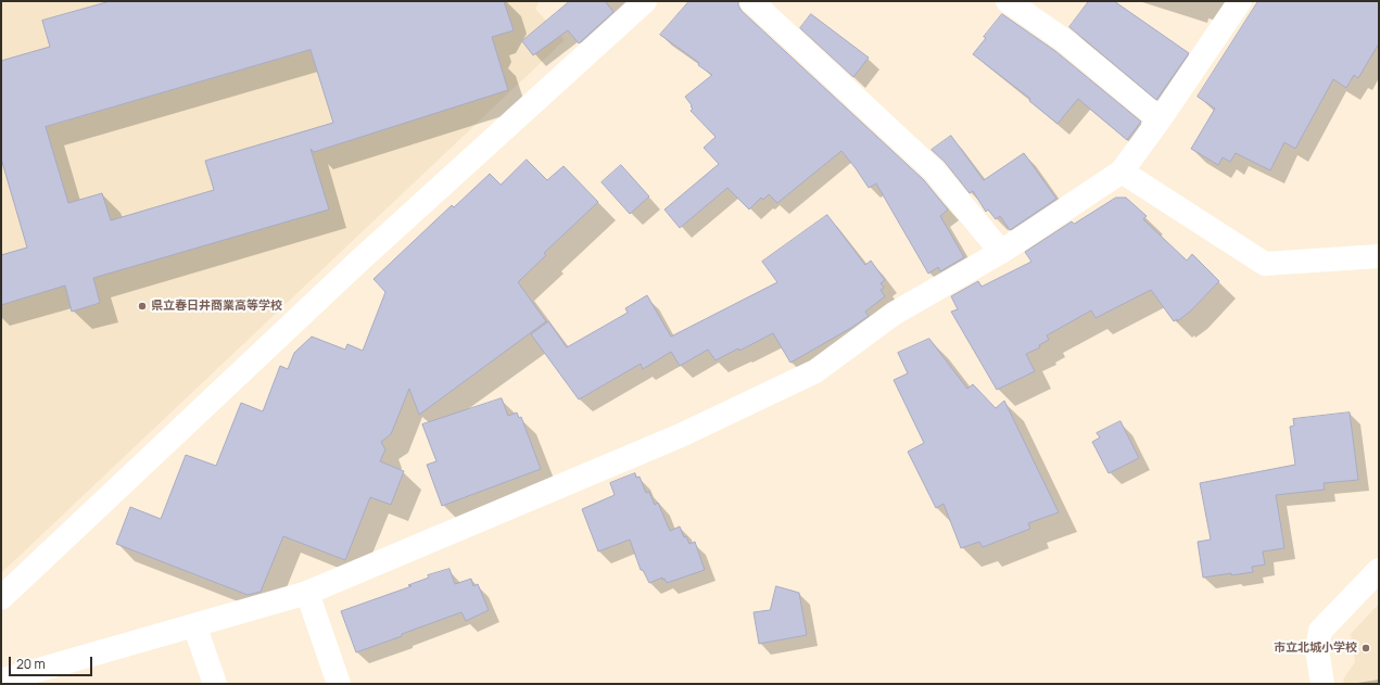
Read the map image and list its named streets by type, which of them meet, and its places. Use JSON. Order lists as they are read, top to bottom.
{
  "places": ["県立春日井商業高等学校", "市立北城小学校"],
  "scale_bar": "20 m"
}
